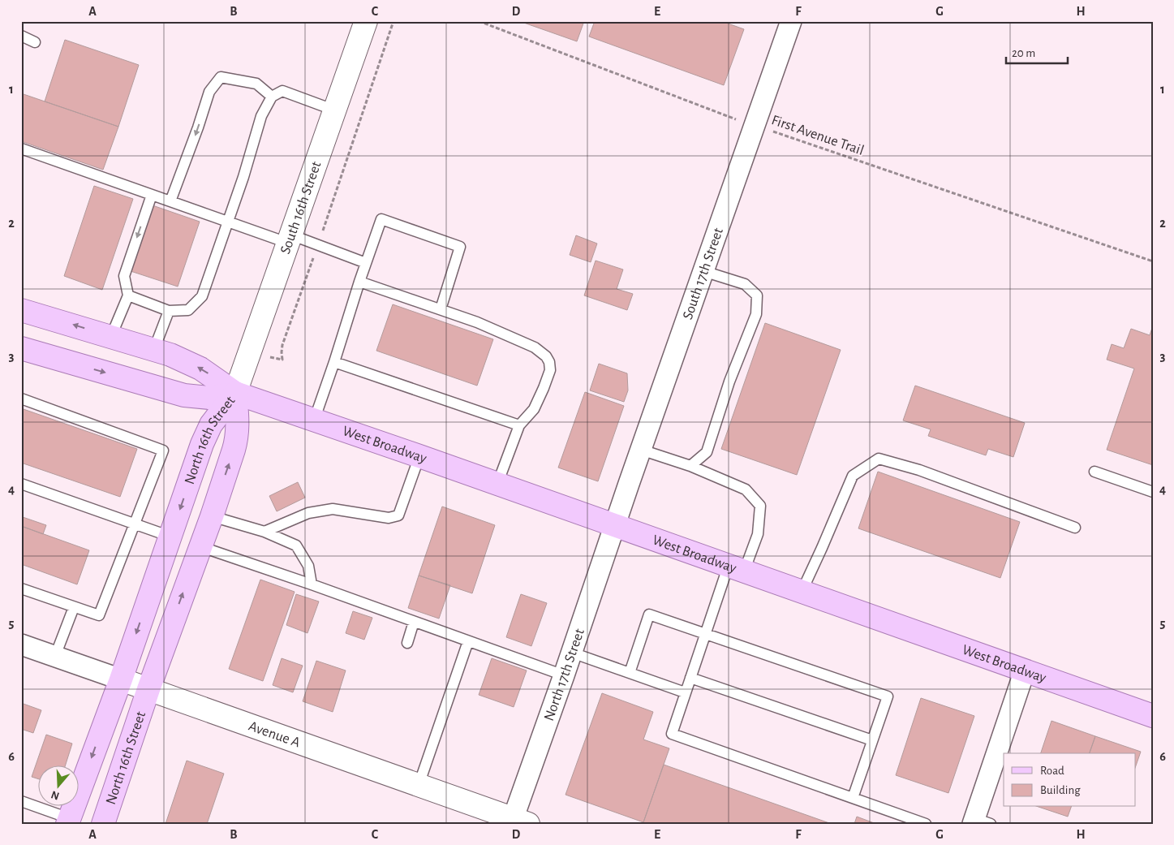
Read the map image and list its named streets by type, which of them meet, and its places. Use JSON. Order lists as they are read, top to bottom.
{
  "streets": {
    "main road": ["North 16th Street", "West Broadway"],
    "street": [
      "South 16th Street",
      "South 17th Street",
      "North 17th Street",
      "Avenue A"
    ],
    "path": ["First Avenue Trail"]
  },
  "crossings": [
    ["First Avenue Trail", "South 17th Street"],
    ["South 16th Street", "North 16th Street"],
    ["South 16th Street", "West Broadway"],
    ["South 17th Street", "West Broadway"],
    ["South 17th Street", "North 17th Street"],
    ["North 16th Street", "West Broadway"],
    ["North 16th Street", "Avenue A"],
    ["West Broadway", "North 17th Street"],
    ["North 17th Street", "Avenue A"]
  ],
  "legend": ["Road", "Building"],
  "scale_bar": "20 m",
  "north": "bottom",
  "grid": {
    "columns": [
      "A",
      "B",
      "C",
      "D",
      "E",
      "F",
      "G",
      "H"
    ],
    "rows": [
      "1",
      "2",
      "3",
      "4",
      "5",
      "6"
    ]
  }
}
